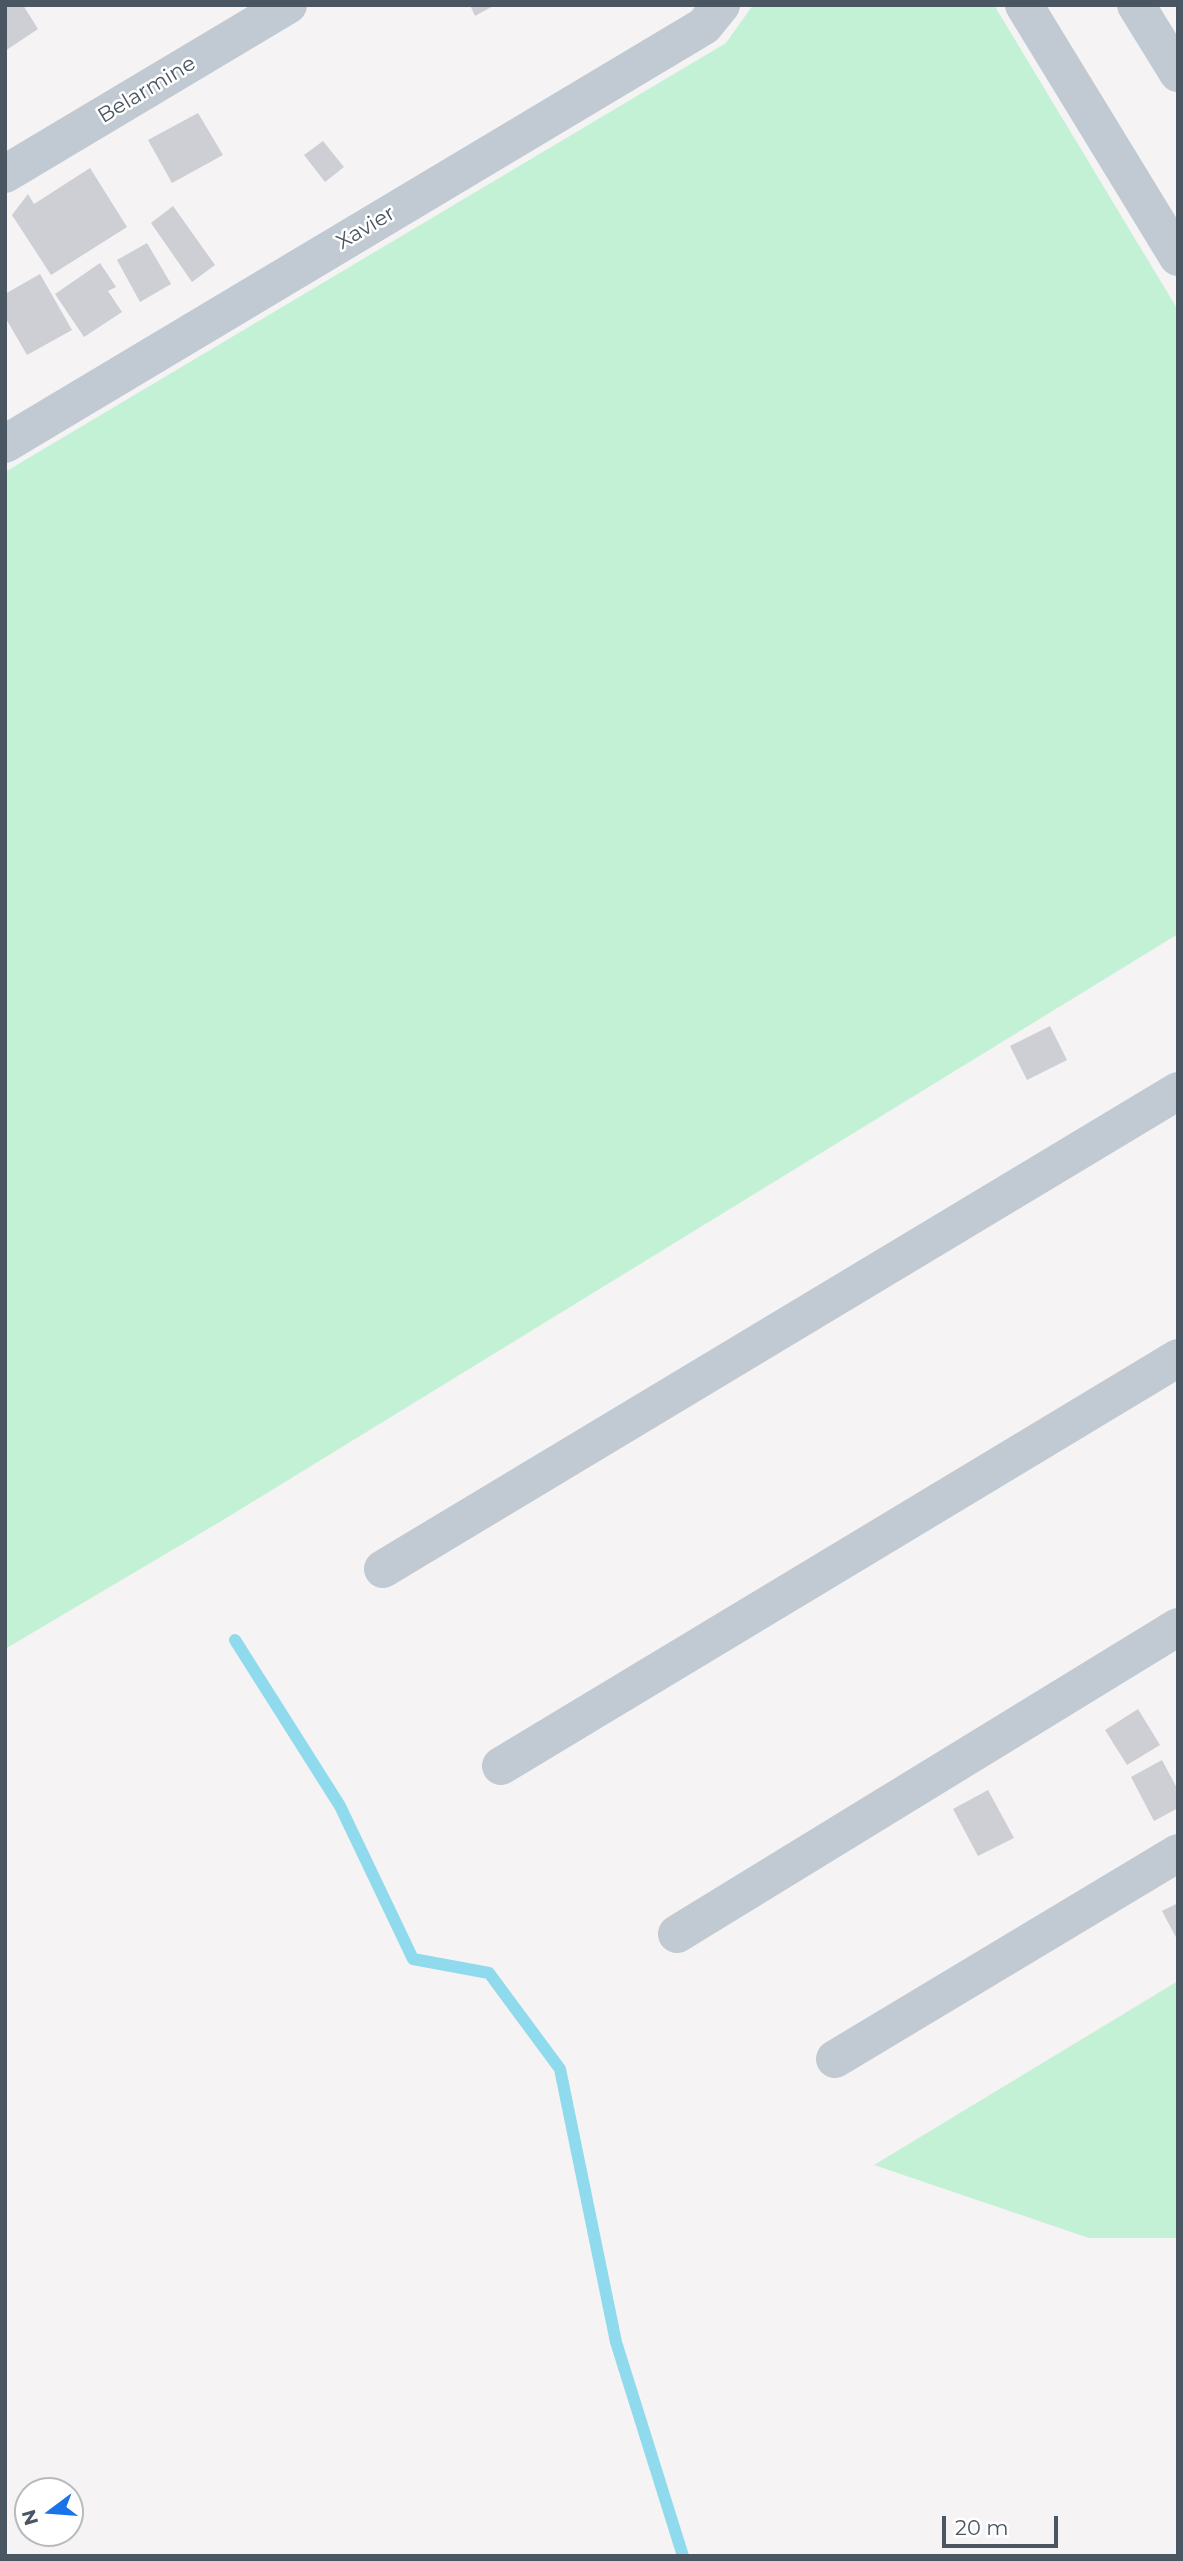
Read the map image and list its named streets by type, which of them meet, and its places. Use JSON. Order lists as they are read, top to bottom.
{
  "streets": {
    "street": ["Belarmine", "Xavier"]
  },
  "scale_bar": "20 m",
  "north": "left"
}
